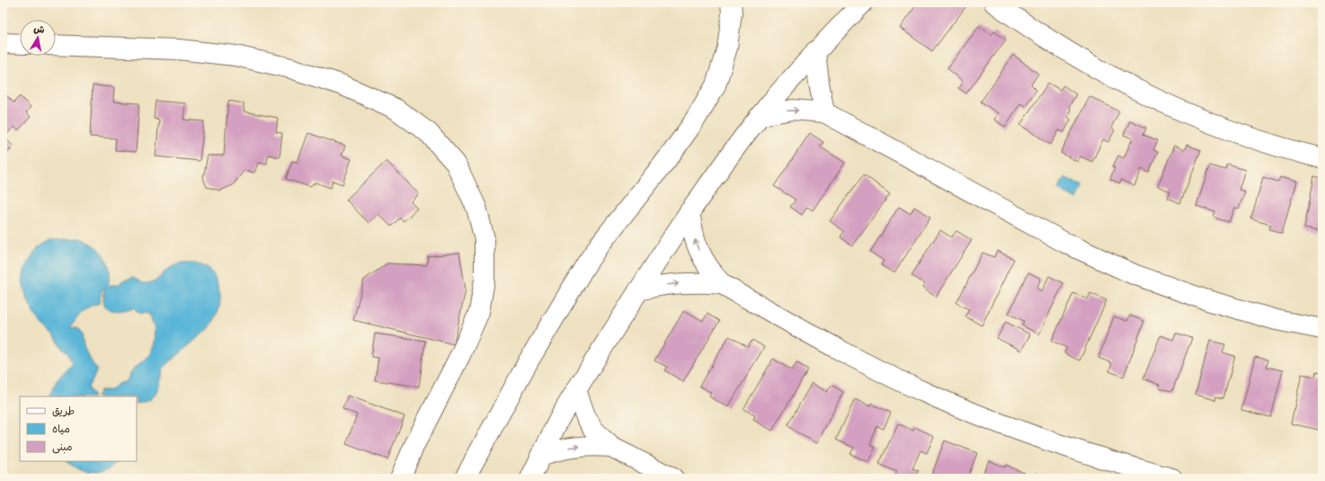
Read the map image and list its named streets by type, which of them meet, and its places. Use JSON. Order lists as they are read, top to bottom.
{
  "legend": ["طريق", "مياه", "مبنى"],
  "north": "top"
}
